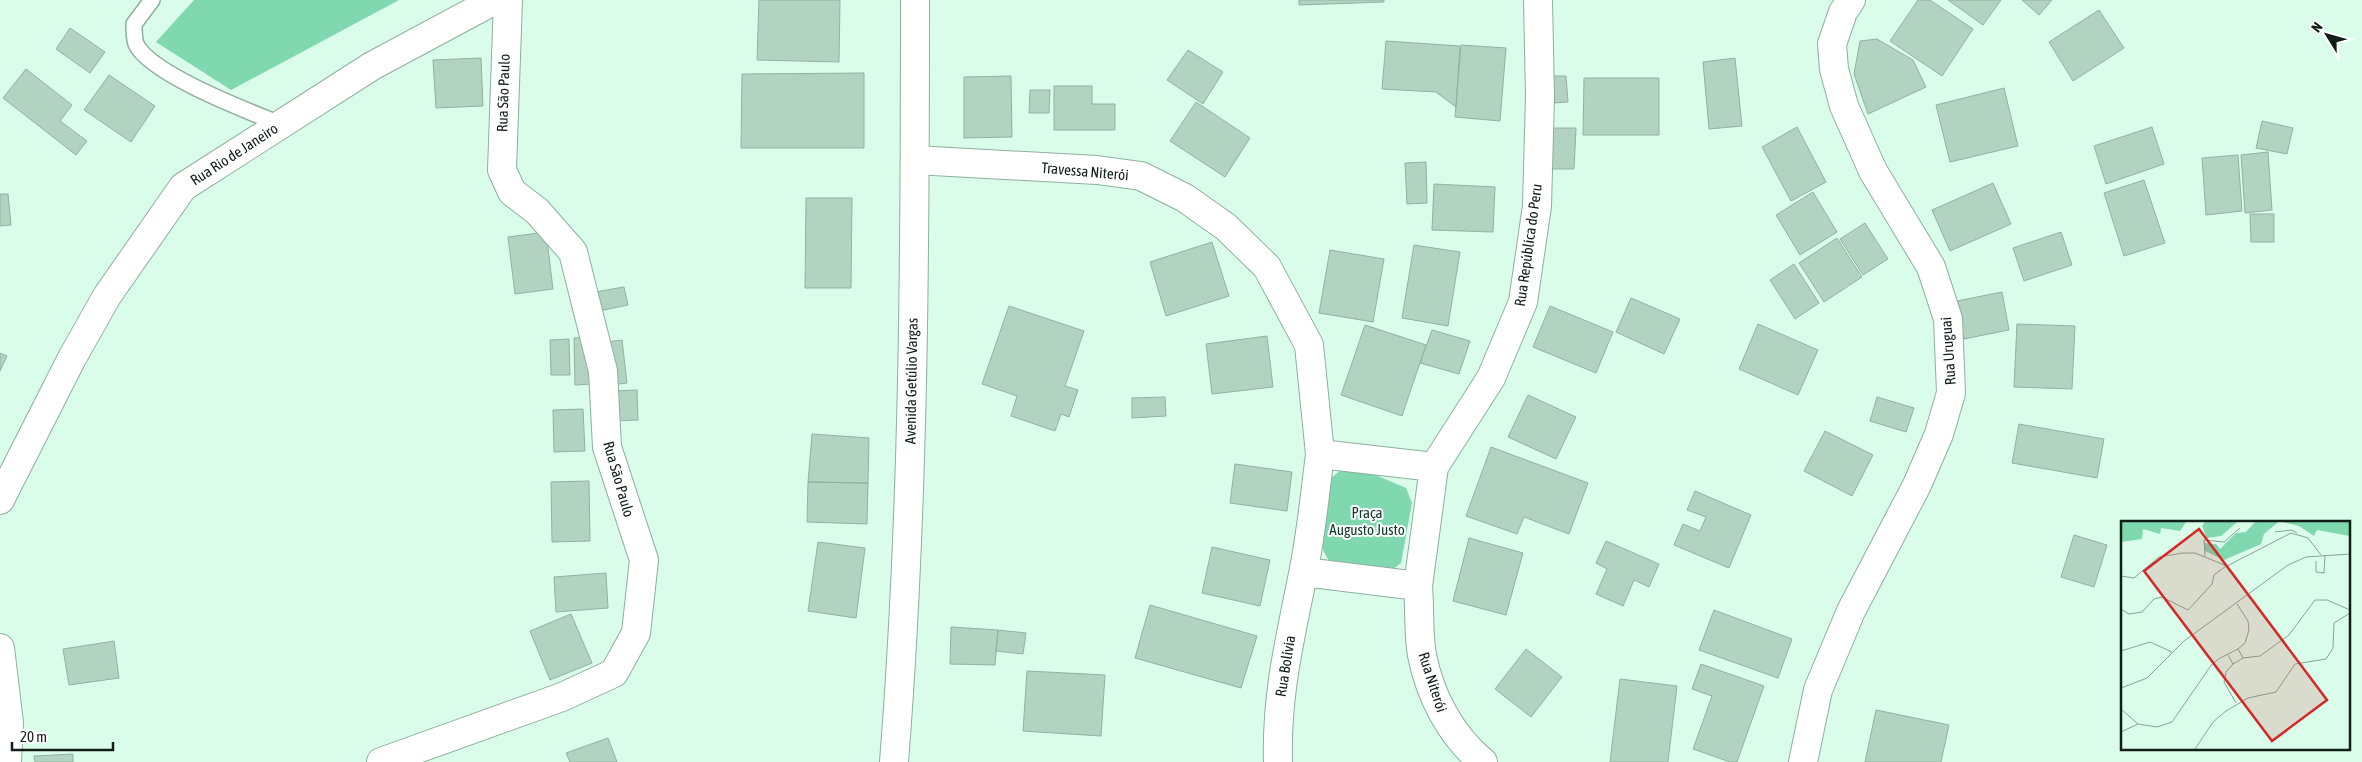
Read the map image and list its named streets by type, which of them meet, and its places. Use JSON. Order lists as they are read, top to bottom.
{
  "streets": {
    "street": [
      "Rua São Paulo",
      "Rua Rio de Janeiro",
      "Travessa Niterói",
      "Rua República do Peru",
      "Rua Uruguai",
      "Avenida Getúlio Vargas",
      "Rua Bolívia",
      "Rua Niterói"
    ]
  },
  "crossings": [
    ["Travessa Niterói", "Avenida Getúlio Vargas"]
  ],
  "parks": ["Praça Augusto Justo"],
  "scale_bar": "20 m",
  "north": "top left"
}
